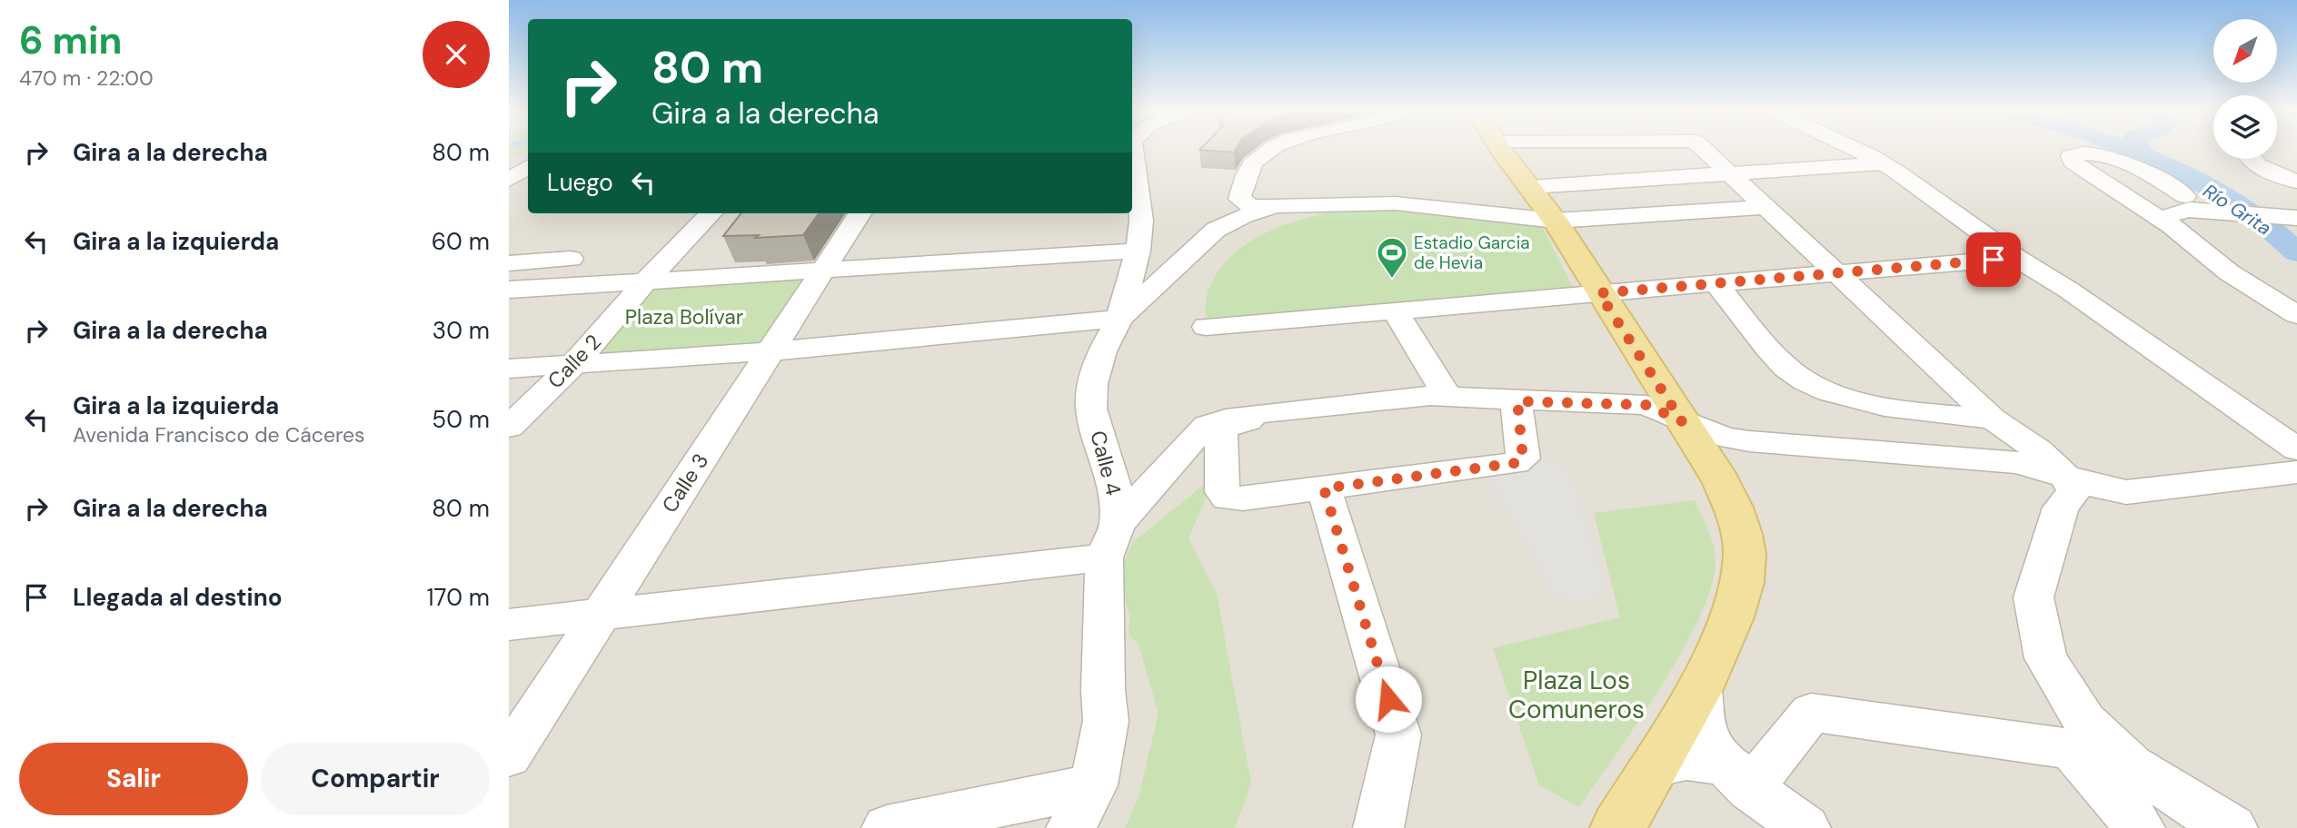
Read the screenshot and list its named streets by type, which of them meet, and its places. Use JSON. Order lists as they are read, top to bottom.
{
  "streets": {
    "street": ["Calle 2", "Calle 4", "Calle 3"]
  },
  "water": ["Río Grita"],
  "parks": ["Plaza Bolívar", "Plaza Los Comuneros"],
  "places": {
    "sports": ["Estadio Garcia de Hevia"]
  },
  "north": "bottom left",
  "page": {
    "heading": ["6 min", "470 m · 22:00"],
    "turn": ["80 m", "Gira a la derecha"],
    "list": [
      {
        "name": "Gira a la derecha",
        "value": "80 m"
      },
      {
        "name": "Gira a la izquierda",
        "value": "60 m"
      },
      {
        "name": "Gira a la derecha",
        "value": "30 m"
      },
      {
        "name": "Gira a la izquierda",
        "note": "Avenida Francisco de Cáceres",
        "value": "50 m"
      },
      {
        "name": "Gira a la derecha",
        "value": "80 m"
      },
      {
        "name": "Llegada al destino",
        "value": "170 m"
      }
    ],
    "then": "Luego",
    "buttons": ["Salir", "Compartir"]
  }
}
